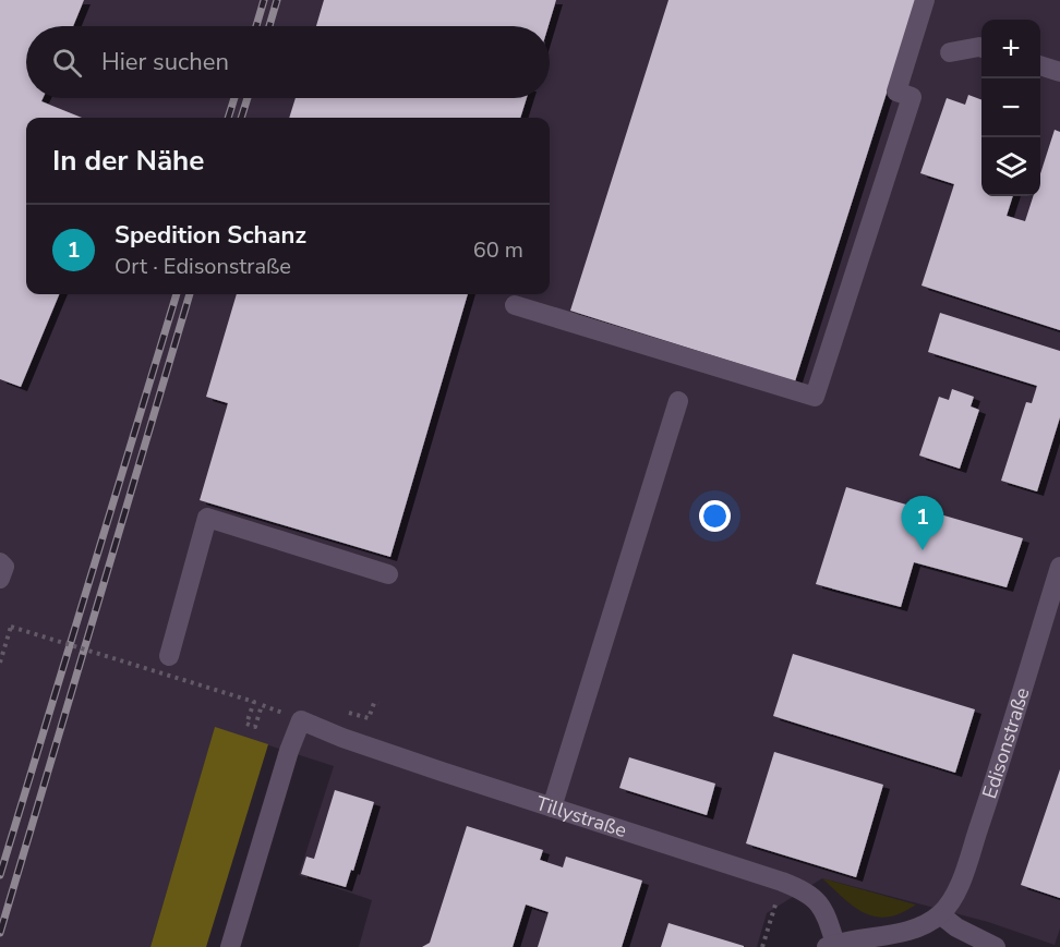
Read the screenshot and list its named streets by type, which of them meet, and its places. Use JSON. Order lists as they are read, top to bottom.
{
  "streets": {
    "street": ["Edisonstraße", "Tillystraße"]
  },
  "page": {
    "map_buttons": ["+", "−"],
    "search": "Hier suchen",
    "heading": "In der Nähe",
    "list": [
      {
        "mark": "1",
        "name": "Spedition Schanz",
        "note": "Ort · Edisonstraße",
        "value": "60 m"
      }
    ],
    "pins": "1"
  }
}
